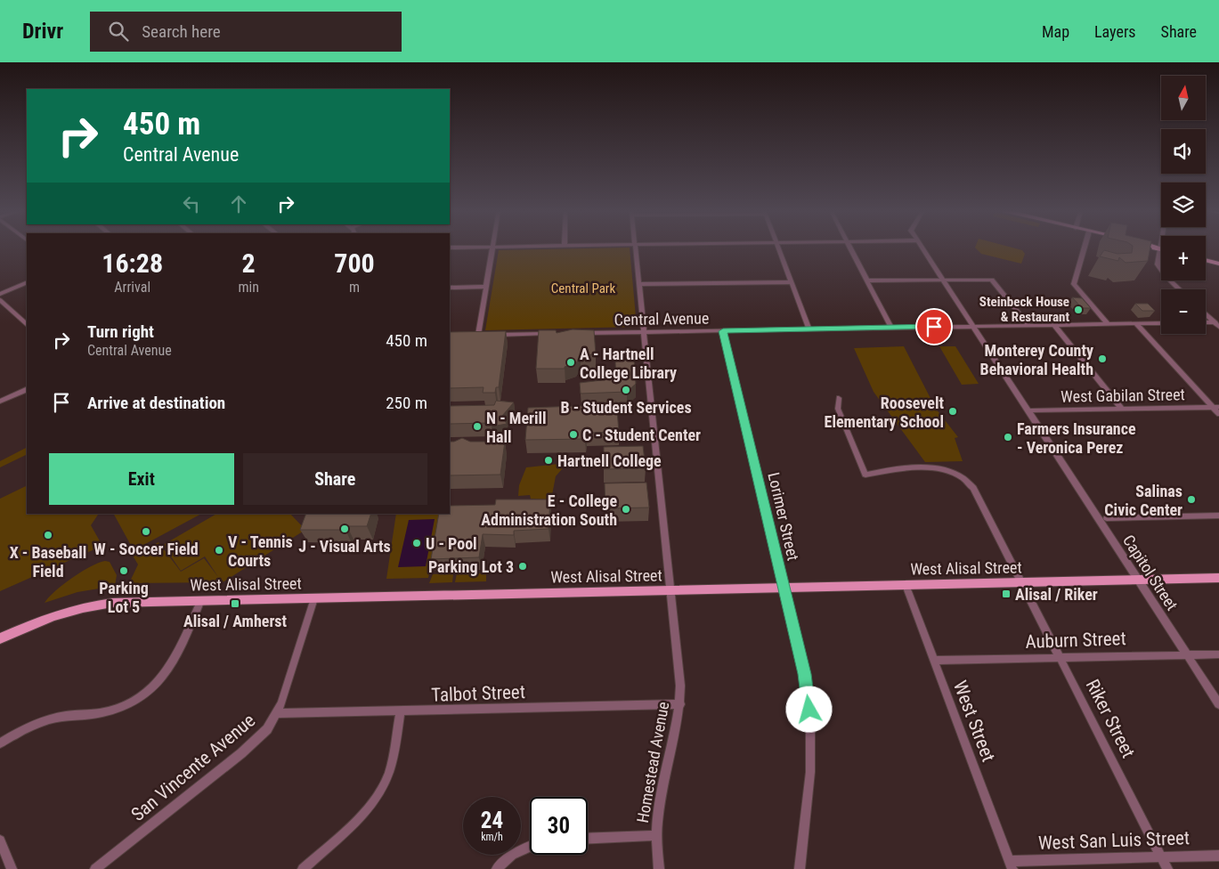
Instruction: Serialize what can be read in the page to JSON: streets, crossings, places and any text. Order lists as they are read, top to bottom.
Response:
{
  "streets": {
    "main road": ["West Alisal Street"],
    "street": [
      "Central Avenue",
      "West Gabilan Street",
      "Lorimer Street",
      "Capitol Street",
      "Auburn Street",
      "Talbot Street",
      "Riker Street",
      "West Street",
      "Homestead Avenue",
      "San Vincente Avenue",
      "West San Luis Street"
    ]
  },
  "crossings": [
    ["Central Avenue", "Lorimer Street"],
    ["Central Avenue", "Capitol Street"],
    ["Central Avenue", "Homestead Avenue"],
    ["West Gabilan Street", "Capitol Street"],
    ["Lorimer Street", "West Alisal Street"],
    ["West Alisal Street", "Capitol Street"],
    ["West Alisal Street", "Riker Street"],
    ["West Alisal Street", "West Street"],
    ["West Alisal Street", "Homestead Avenue"],
    ["West Alisal Street", "San Vincente Avenue"],
    ["Capitol Street", "Auburn Street"],
    ["Auburn Street", "Riker Street"],
    ["Auburn Street", "West Street"],
    ["Talbot Street", "Homestead Avenue"],
    ["Talbot Street", "San Vincente Avenue"],
    ["Riker Street", "West San Luis Street"],
    ["West Street", "West San Luis Street"]
  ],
  "parks": ["Central Park"],
  "places": {
    "other": [
      "Steinbeck House & Restaurant",
      "Monterey County Behavioral Health",
      "A - Hartnell College Library",
      "B - Student Services",
      "Roosevelt Elementary School",
      "N - Merill Hall",
      "C - Student Center",
      "Farmers Insurance - Veronica Perez",
      "Hartnell College",
      "Salinas Civic Center",
      "E - College Administration South",
      "J - Visual Arts",
      "W - Soccer Field",
      "X - Baseball Field",
      "U - Pool",
      "V - Tennis Courts",
      "Parking Lot 3",
      "Parking Lot 5"
    ],
    "transit": ["Alisal / Riker", "Alisal / Amherst"]
  },
  "north": "top",
  "page": {
    "header": "Drivr",
    "search": "Search here",
    "nav": ["Map", "Layers", "Share"],
    "map_buttons": ["+", "−"],
    "turn": ["450 m", "Central Avenue"],
    "eta": [
      "16:28",
      "Arrival",
      "2",
      "min",
      "700",
      "m"
    ],
    "list": [
      {
        "name": "Turn right",
        "note": "Central Avenue",
        "value": "450 m"
      },
      {
        "name": "Arrive at destination",
        "value": "250 m"
      }
    ],
    "buttons": ["Exit", "Share"],
    "speed": "24 km/h",
    "limit": "30"
  }
}
